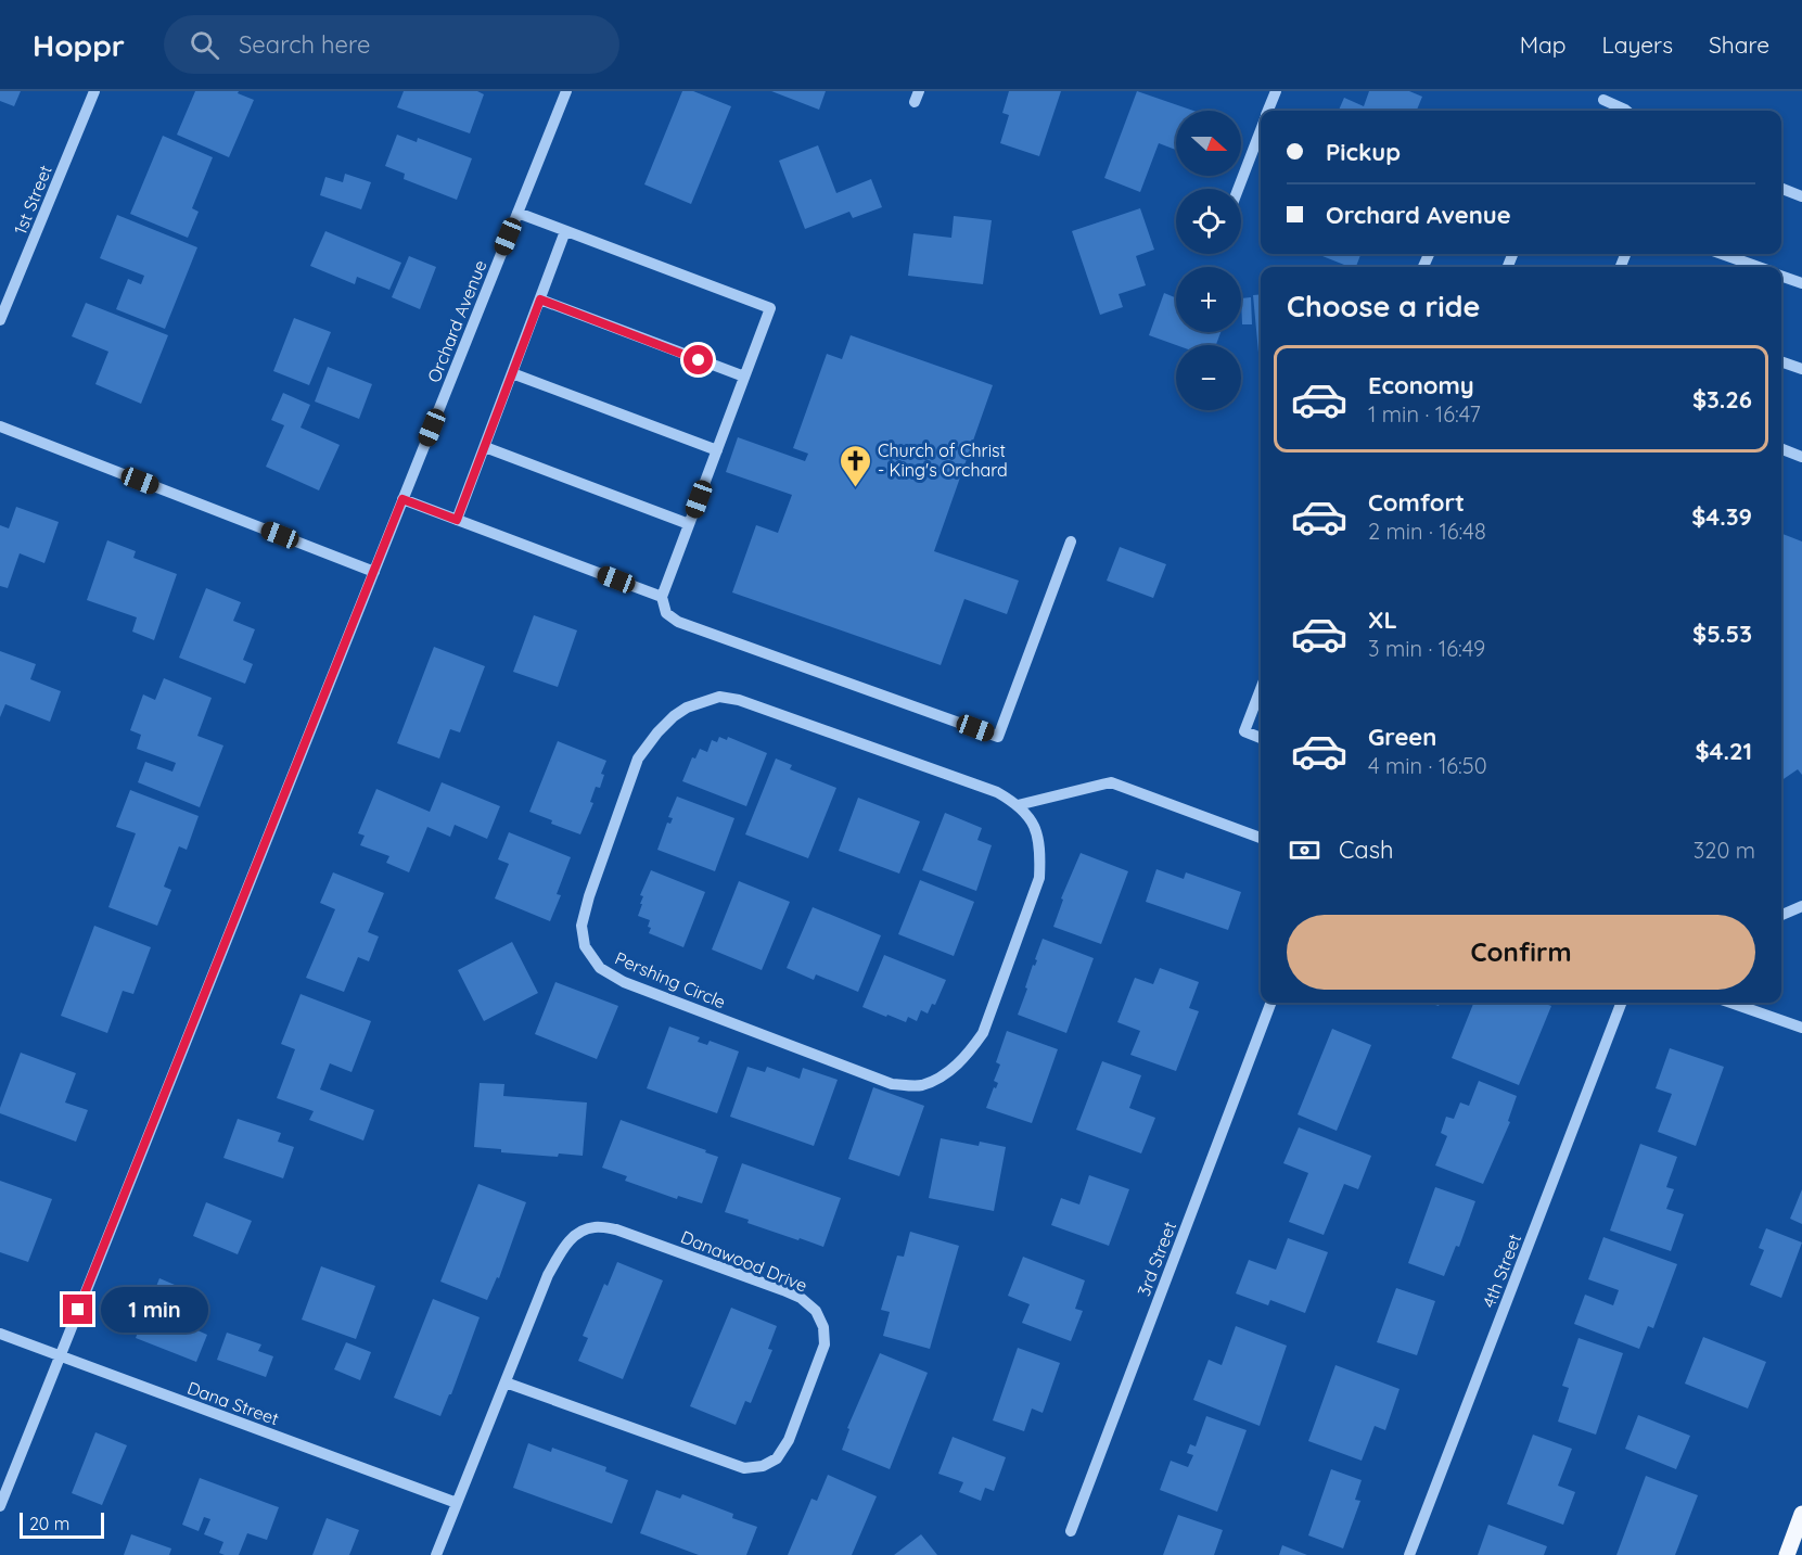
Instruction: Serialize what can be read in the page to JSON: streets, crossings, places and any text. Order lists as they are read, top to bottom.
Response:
{
  "streets": {
    "street": [
      "1st Street",
      "Orchard Avenue",
      "Pershing Circle",
      "3rd Street",
      "Danawood Drive",
      "4th Street",
      "Dana Street"
    ]
  },
  "crossings": [
    ["Orchard Avenue", "Dana Street"],
    ["Danawood Drive", "Dana Street"]
  ],
  "places": {
    "church": ["Church of Christ - King's Orchard"]
  },
  "scale_bar": "20 m",
  "north": "right",
  "page": {
    "header": "Hoppr",
    "search": "Search here",
    "nav": ["Map", "Layers", "Share"],
    "map_buttons": ["+", "−"],
    "banner": ["Pickup", "Orchard Avenue"],
    "heading": "Choose a ride",
    "list": [
      {
        "name": "Economy",
        "note": "1 min · 16:47",
        "value": "$3.26"
      },
      {
        "name": "Comfort",
        "note": "2 min · 16:48",
        "value": "$4.39"
      },
      {
        "name": "XL",
        "note": "3 min · 16:49",
        "value": "$5.53"
      },
      {
        "name": "Green",
        "note": "4 min · 16:50",
        "value": "$4.21"
      }
    ],
    "pay": ["Cash", "320 m"],
    "buttons": "Confirm",
    "bubble": "1 min",
    "scale": "20 m"
  }
}
